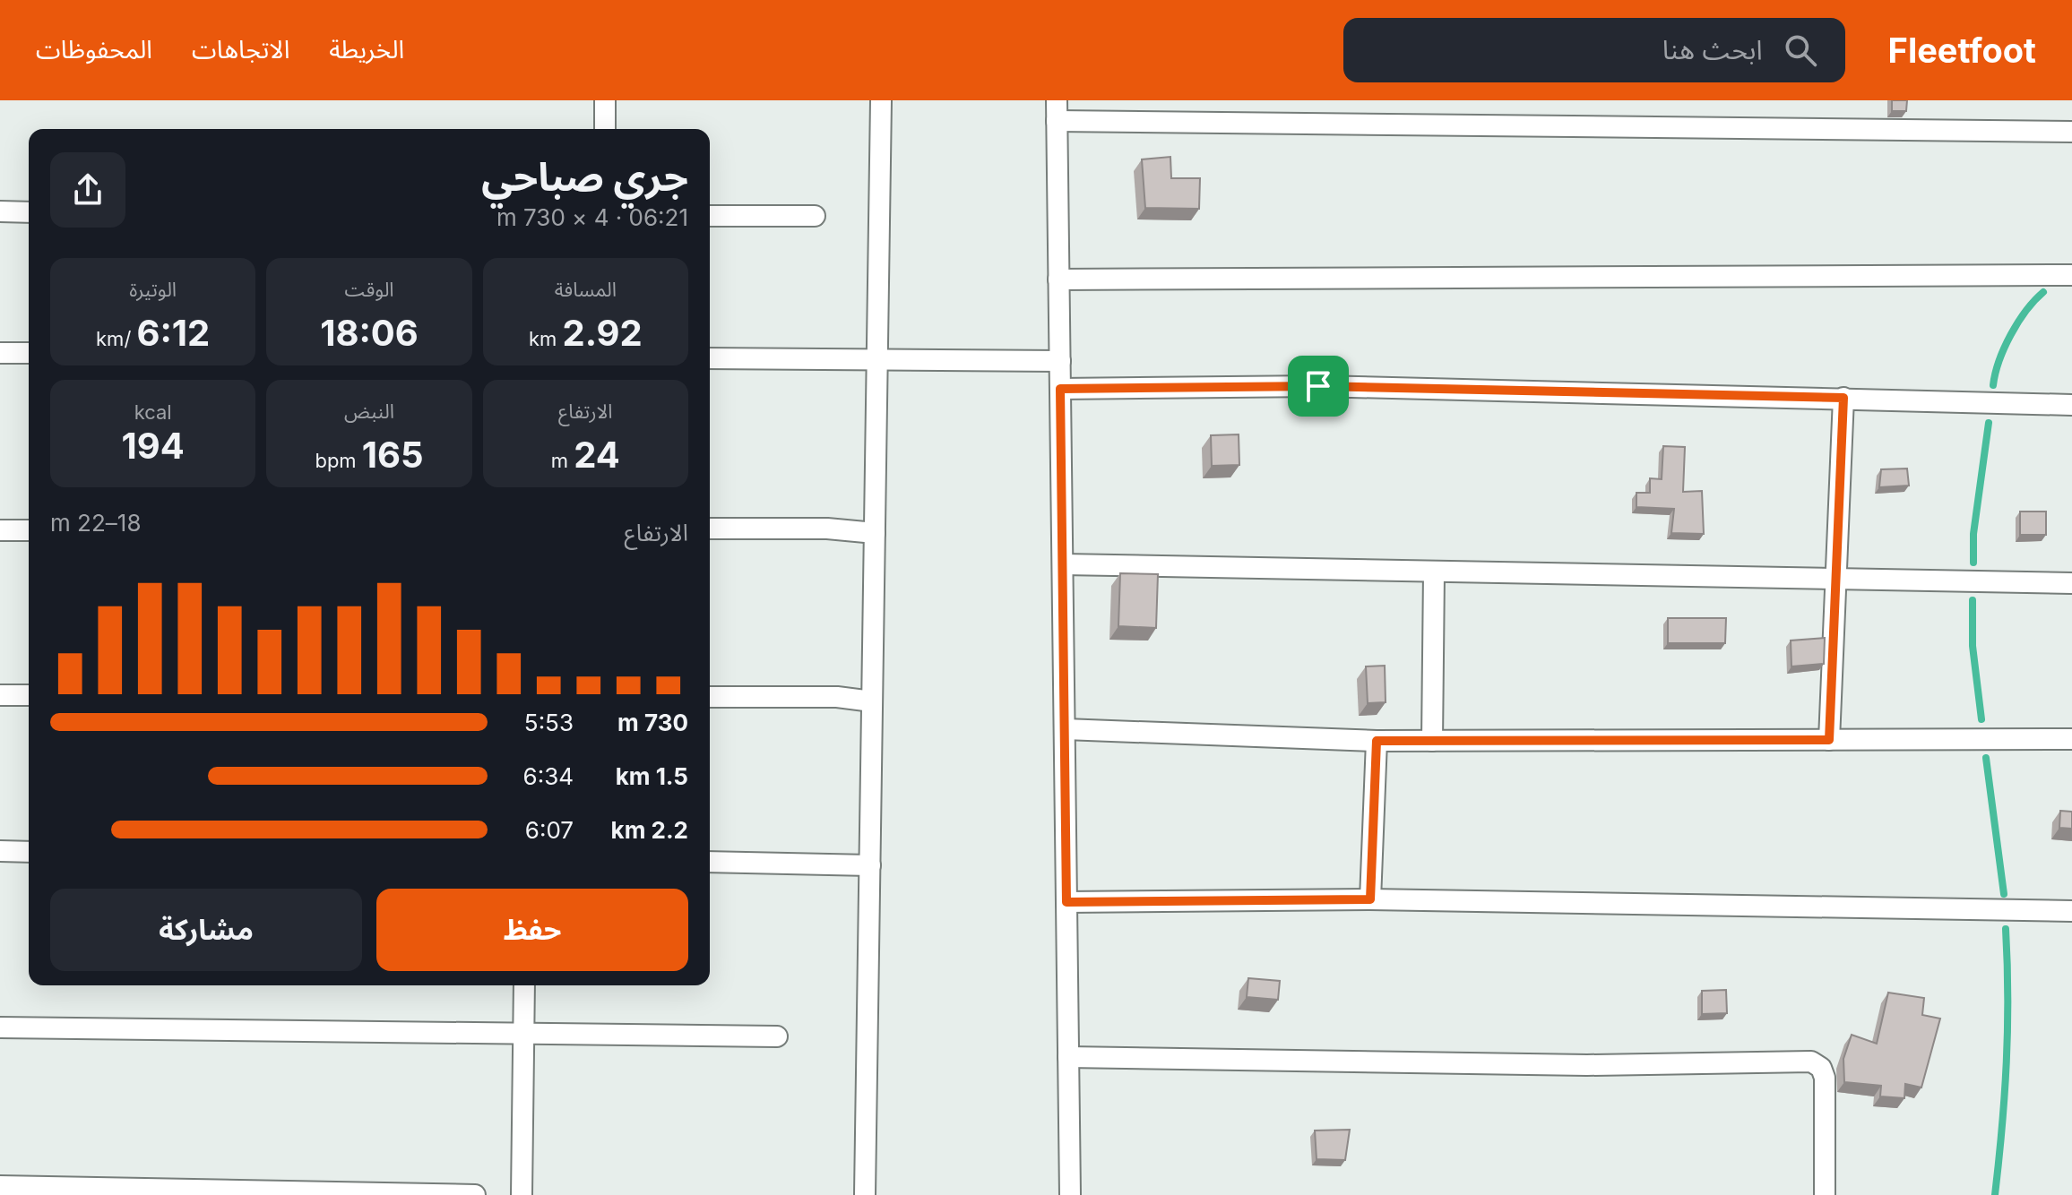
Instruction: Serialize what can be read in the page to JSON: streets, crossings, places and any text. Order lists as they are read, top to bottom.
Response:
{
  "page": {
    "header": "Fleetfoot",
    "search": "ابحث هنا",
    "nav": ["الخريطة", "الاتجاهات", "المحفوظات"],
    "heading": ["جري صباحي", "06:21 · 4 × 730 m"],
    "stats": [
      ["المسافة", "2.92 km"],
      ["الوقت", "18:06"],
      ["الوتيرة", "6:12 /km"],
      ["الارتفاع", "24 m"],
      ["النبض", "165 bpm"],
      ["kcal", "194"]
    ],
    "chart": ["الارتفاع", "18–22 m"],
    "list": [
      {
        "name": "730 m",
        "note": "5:53"
      },
      {
        "name": "1.5 km",
        "note": "6:34"
      },
      {
        "name": "2.2 km",
        "note": "6:07"
      }
    ],
    "buttons": ["حفظ", "مشاركة"]
  }
}
